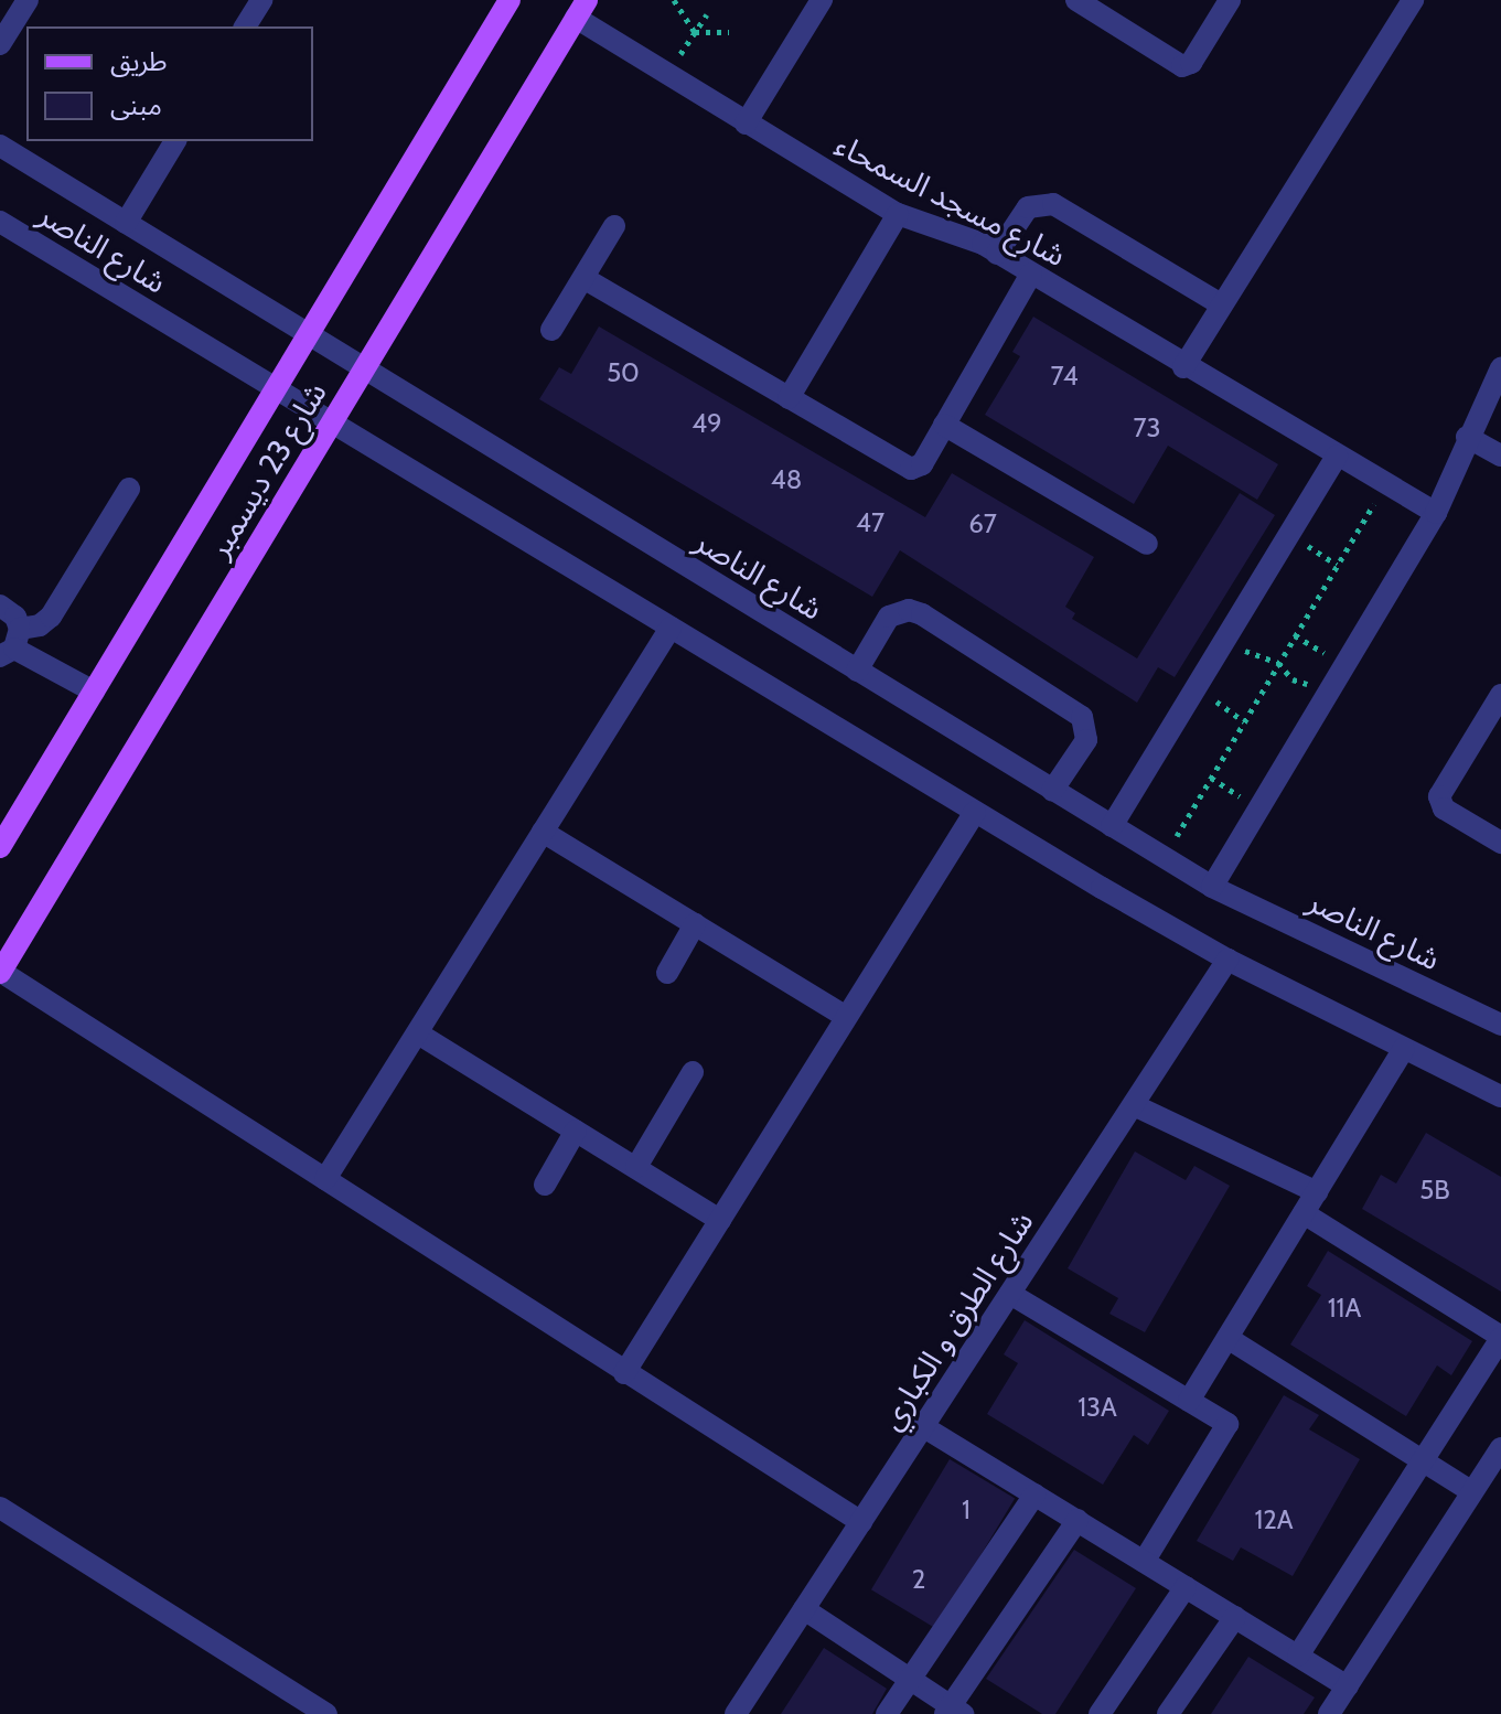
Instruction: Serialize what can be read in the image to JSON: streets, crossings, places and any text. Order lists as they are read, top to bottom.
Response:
{
  "streets": {
    "main road": ["شارع 23 ديسمبر"],
    "street": ["شارع مسجد السمحاء", "شارع الناصر", "شارع الطرق و الكباري"]
  },
  "crossings": [
    ["شارع مسجد السمحاء", "شارع 23 ديسمبر"],
    ["شارع الناصر", "شارع 23 ديسمبر"],
    ["شارع الناصر", "شارع الطرق و الكباري"]
  ],
  "house_numbers": [
    "50",
    "74",
    "49",
    "73",
    "48",
    "47",
    "67",
    "5B",
    "11A",
    "13A",
    "1",
    "12A",
    "2"
  ],
  "legend": ["طريق", "مبنى"]
}
